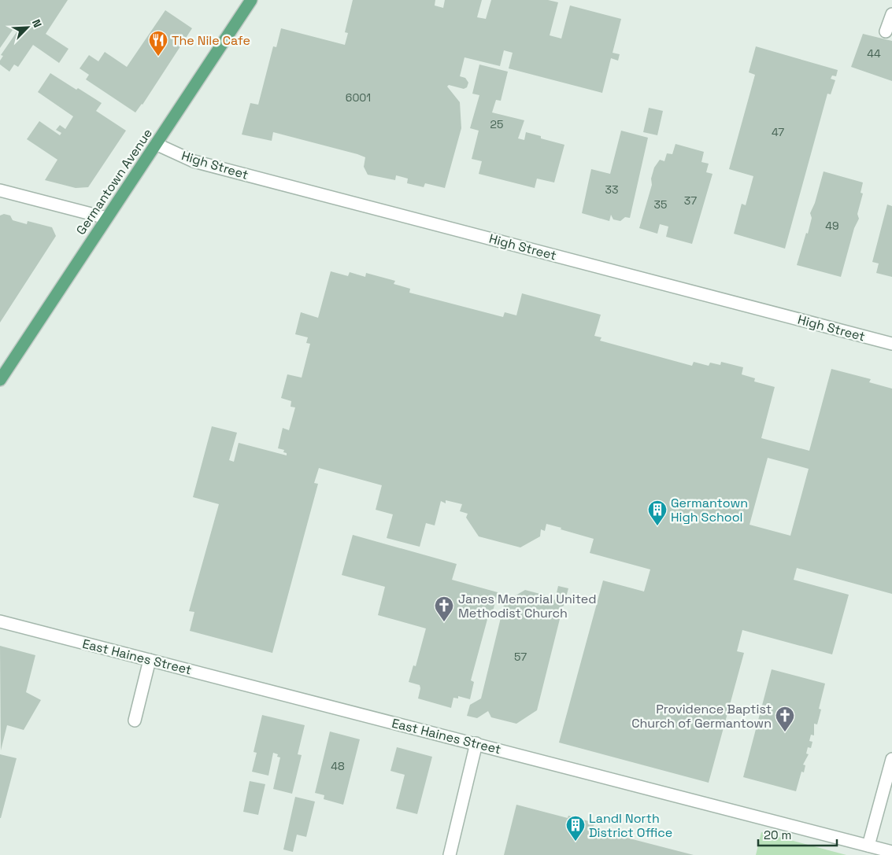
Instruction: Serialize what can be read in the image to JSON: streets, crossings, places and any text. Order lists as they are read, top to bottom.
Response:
{
  "streets": {
    "main road": ["Germantown Avenue"],
    "street": ["High Street", "East Haines Street"]
  },
  "crossings": [
    ["High Street", "Germantown Avenue"]
  ],
  "places": {
    "restaurant": ["The Nile Cafe"],
    "building": ["Germantown High School", "LandI North District Office"],
    "church": ["Janes Memorial United Methodist Church", "Providence Baptist Church of Germantown"]
  },
  "house_numbers": [
    "44",
    "6001",
    "25",
    "47",
    "33",
    "37",
    "35",
    "49",
    "57",
    "48"
  ],
  "scale_bar": "20 m",
  "north": "top right"
}
